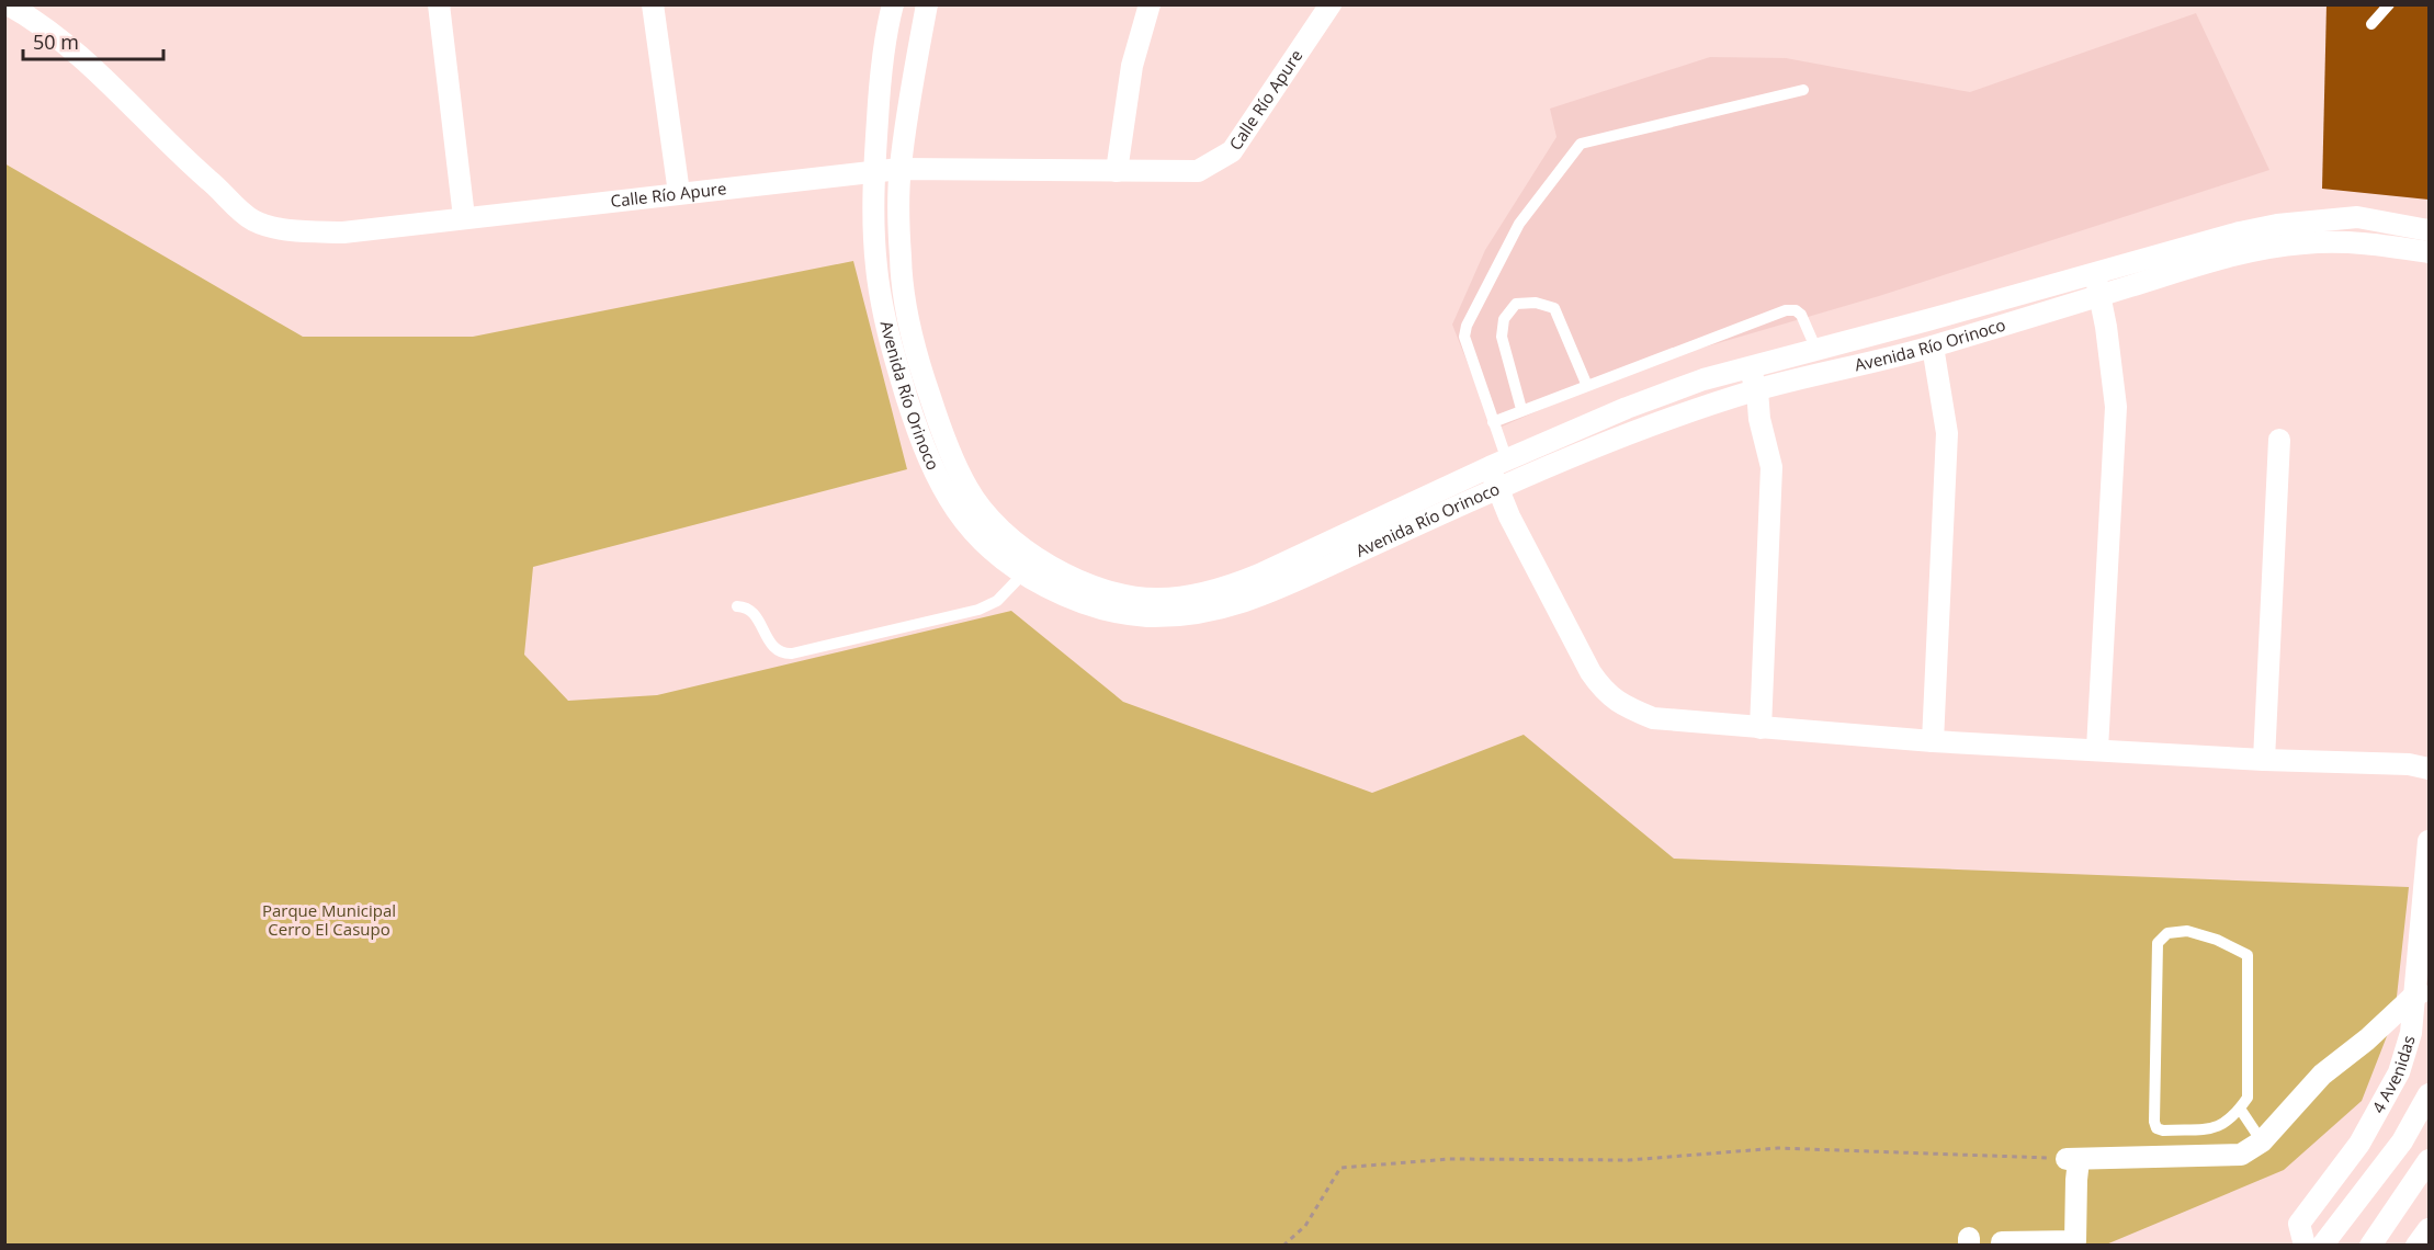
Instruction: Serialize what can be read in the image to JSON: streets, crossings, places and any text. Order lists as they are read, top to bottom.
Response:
{
  "streets": {
    "street": ["Calle Río Apure", "Avenida Río Orinoco", "4 Avenidas"]
  },
  "crossings": [
    ["Calle Río Apure", "Avenida Río Orinoco"]
  ],
  "parks": ["Parque Municipal Cerro El Casupo"],
  "scale_bar": "50 m"
}
